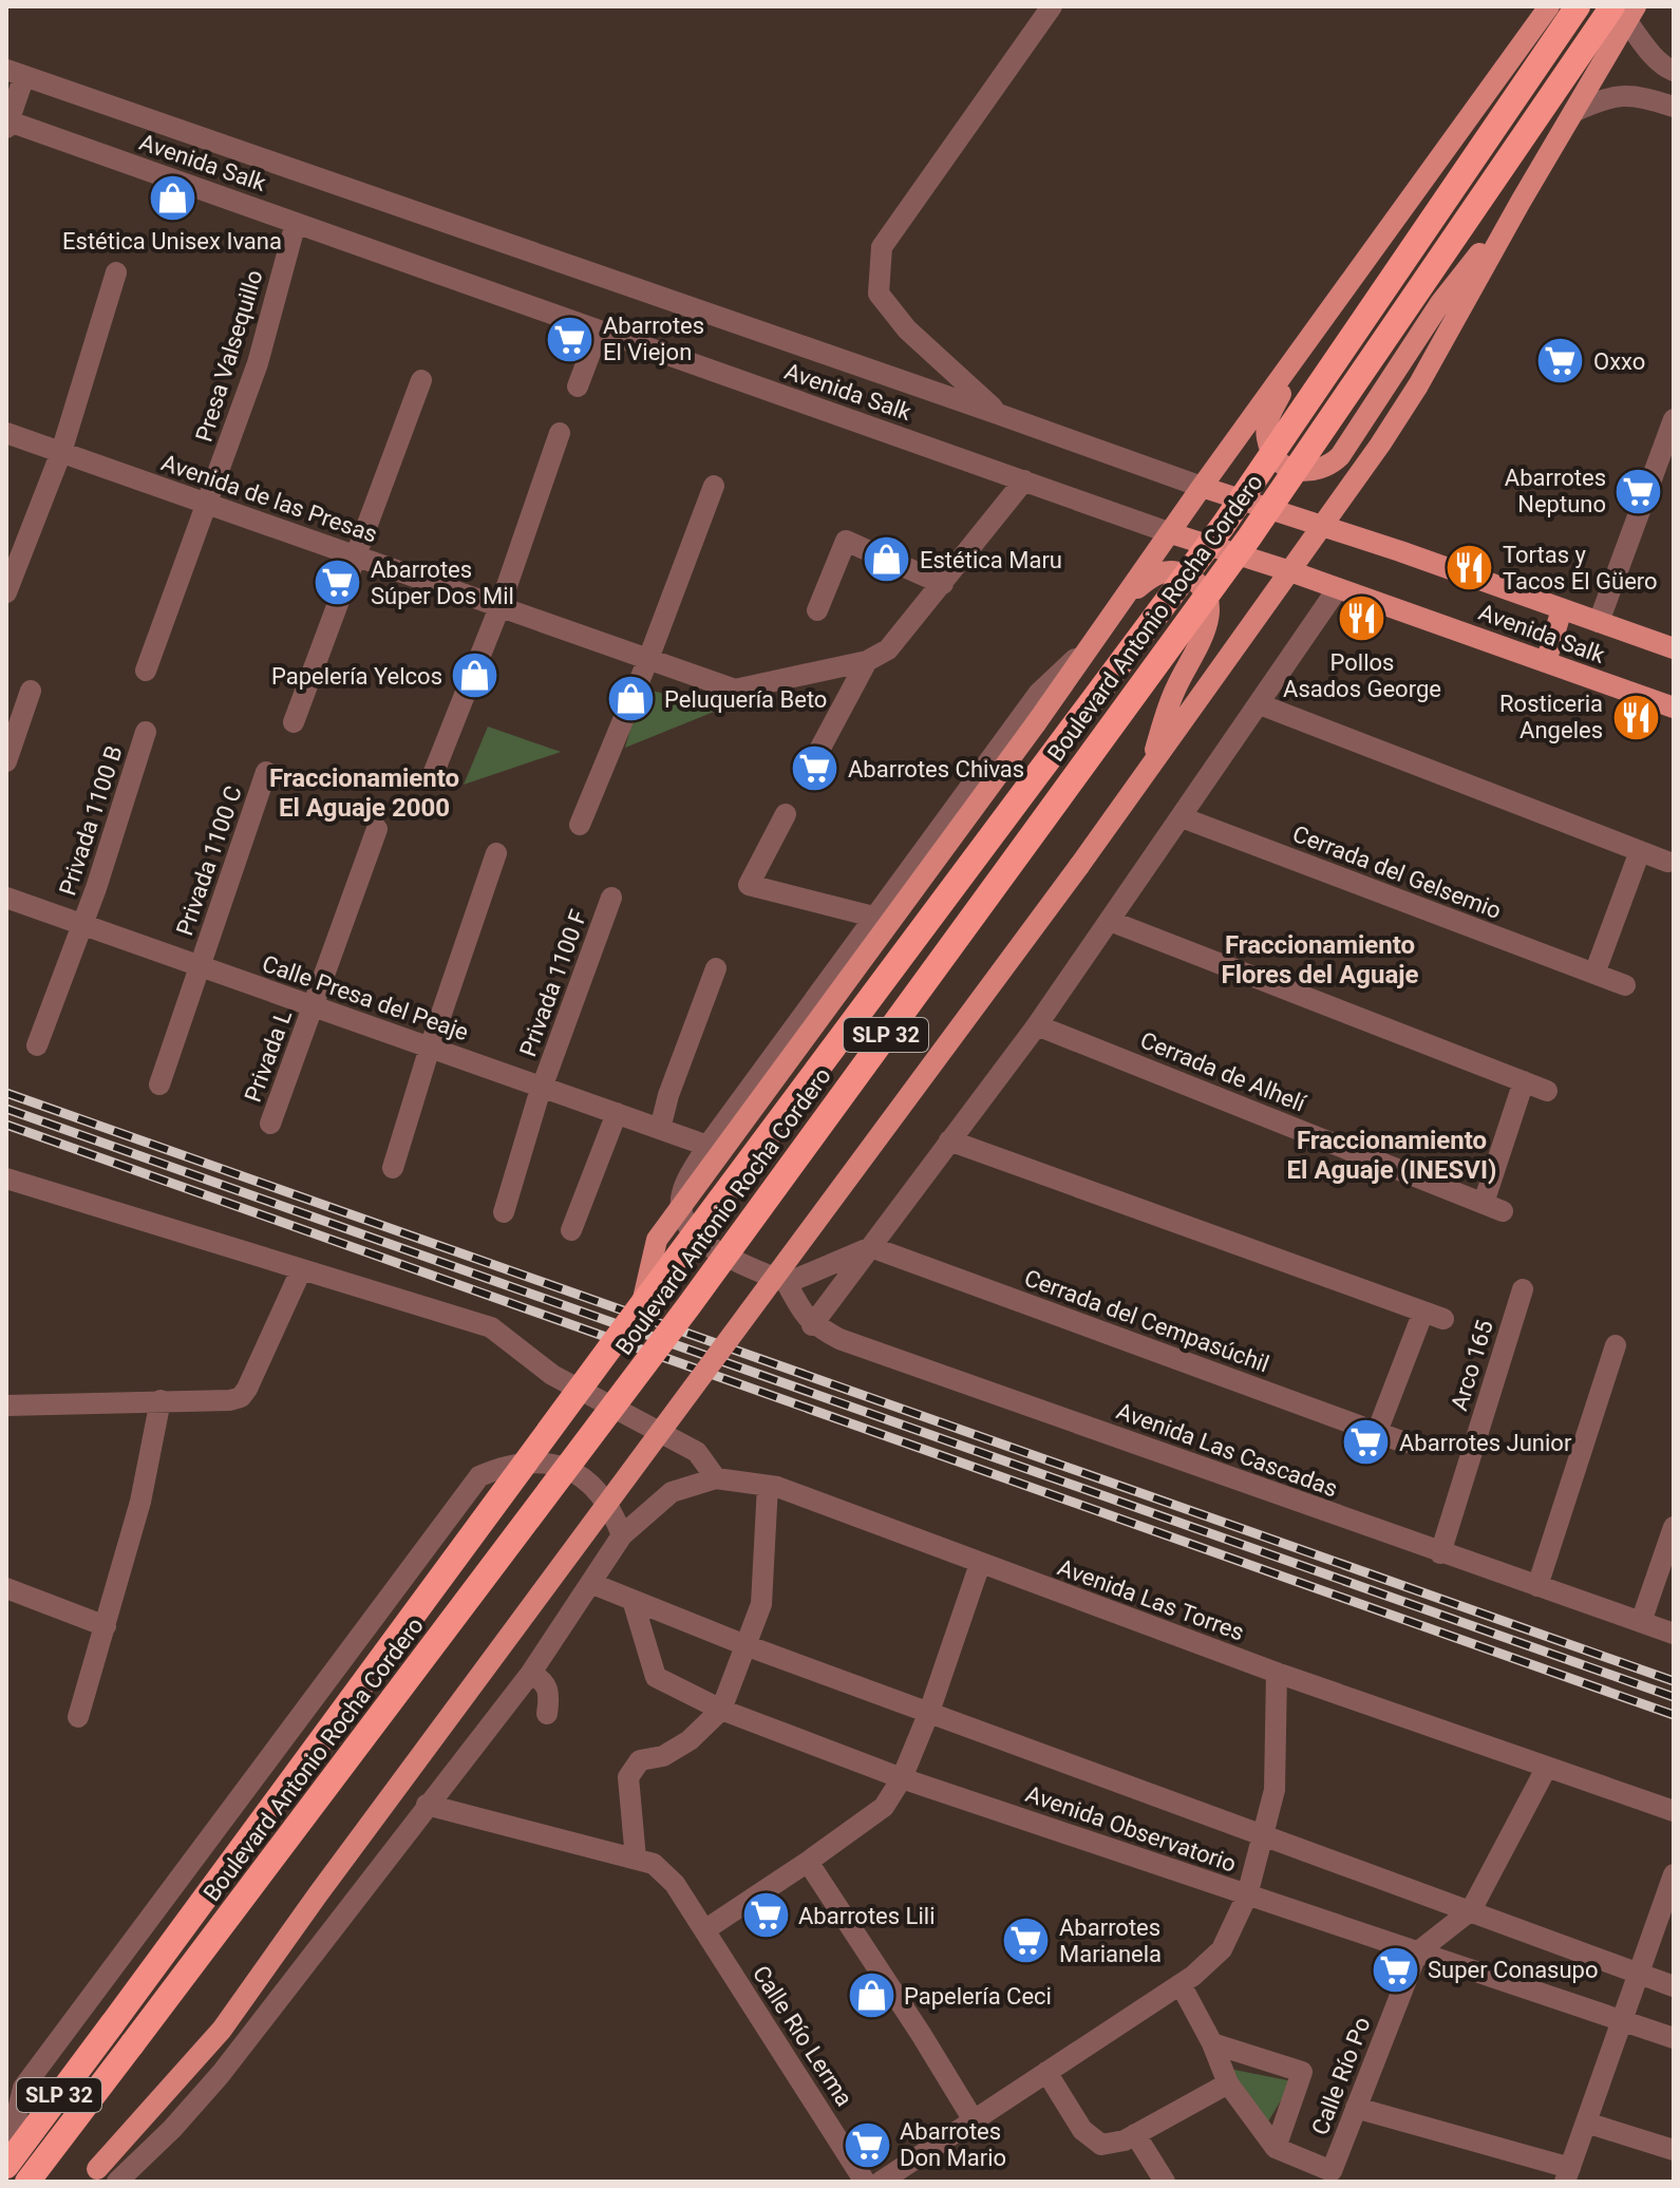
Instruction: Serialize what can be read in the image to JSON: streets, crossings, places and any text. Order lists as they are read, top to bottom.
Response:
{
  "streets": {
    "highway": ["Boulevard Antonio Rocha Cordero", "SLP 32"],
    "main road": ["Avenida Salk"],
    "street": [
      "Presa Valsequillo",
      "Avenida de las Presas",
      "Privada 1100 B",
      "Privada 1100 C",
      "Cerrada del Gelsemio",
      "Privada 1100 F",
      "Calle Presa del Peaje",
      "Privada L",
      "Cerrada de Alhelí",
      "Cerrada del Cempasúchil",
      "Arco 165",
      "Avenida Las Cascadas",
      "Avenida Las Torres",
      "Avenida Observatorio",
      "Calle Río Lerma",
      "Calle Río Po"
    ]
  },
  "crossings": [
    ["Avenida Salk", "Presa Valsequillo"],
    ["Avenida Salk", "Avenida de las Presas"],
    ["Avenida Salk", "Boulevard Antonio Rocha Cordero"],
    ["Presa Valsequillo", "Avenida de las Presas"],
    ["Boulevard Antonio Rocha Cordero", "Calle Presa del Peaje"],
    ["Privada 1100 B", "Calle Presa del Peaje"],
    ["Privada 1100 C", "Calle Presa del Peaje"],
    ["Privada 1100 F", "Calle Presa del Peaje"],
    ["Calle Presa del Peaje", "Privada L"],
    ["Arco 165", "Avenida Las Cascadas"],
    ["Avenida Las Torres", "Avenida Observatorio"],
    ["Avenida Las Torres", "Calle Río Lerma"],
    ["Avenida Observatorio", "Calle Río Po"]
  ],
  "districts": ["Fraccionamiento El Aguaje 2000", "Fraccionamiento Flores del Aguaje", "Fraccionamiento El Aguaje (INESVI)"],
  "places": {
    "shop": [
      "Estética Unisex Ivana",
      "Estética Maru",
      "Papelería Yelcos",
      "Peluquería Beto",
      "Papelería Ceci"
    ],
    "supermarket": [
      "Abarrotes El Viejon",
      "Oxxo",
      "Abarrotes Neptuno",
      "Abarrotes Súper Dos Mil",
      "Abarrotes Chivas",
      "Abarrotes Junior",
      "Abarrotes Lili",
      "Abarrotes Marianela",
      "Super Conasupo",
      "Abarrotes Don Mario"
    ],
    "restaurant": ["Tortas y Tacos El Güero", "Pollos Asados George", "Rosticeria Angeles"]
  }
}
